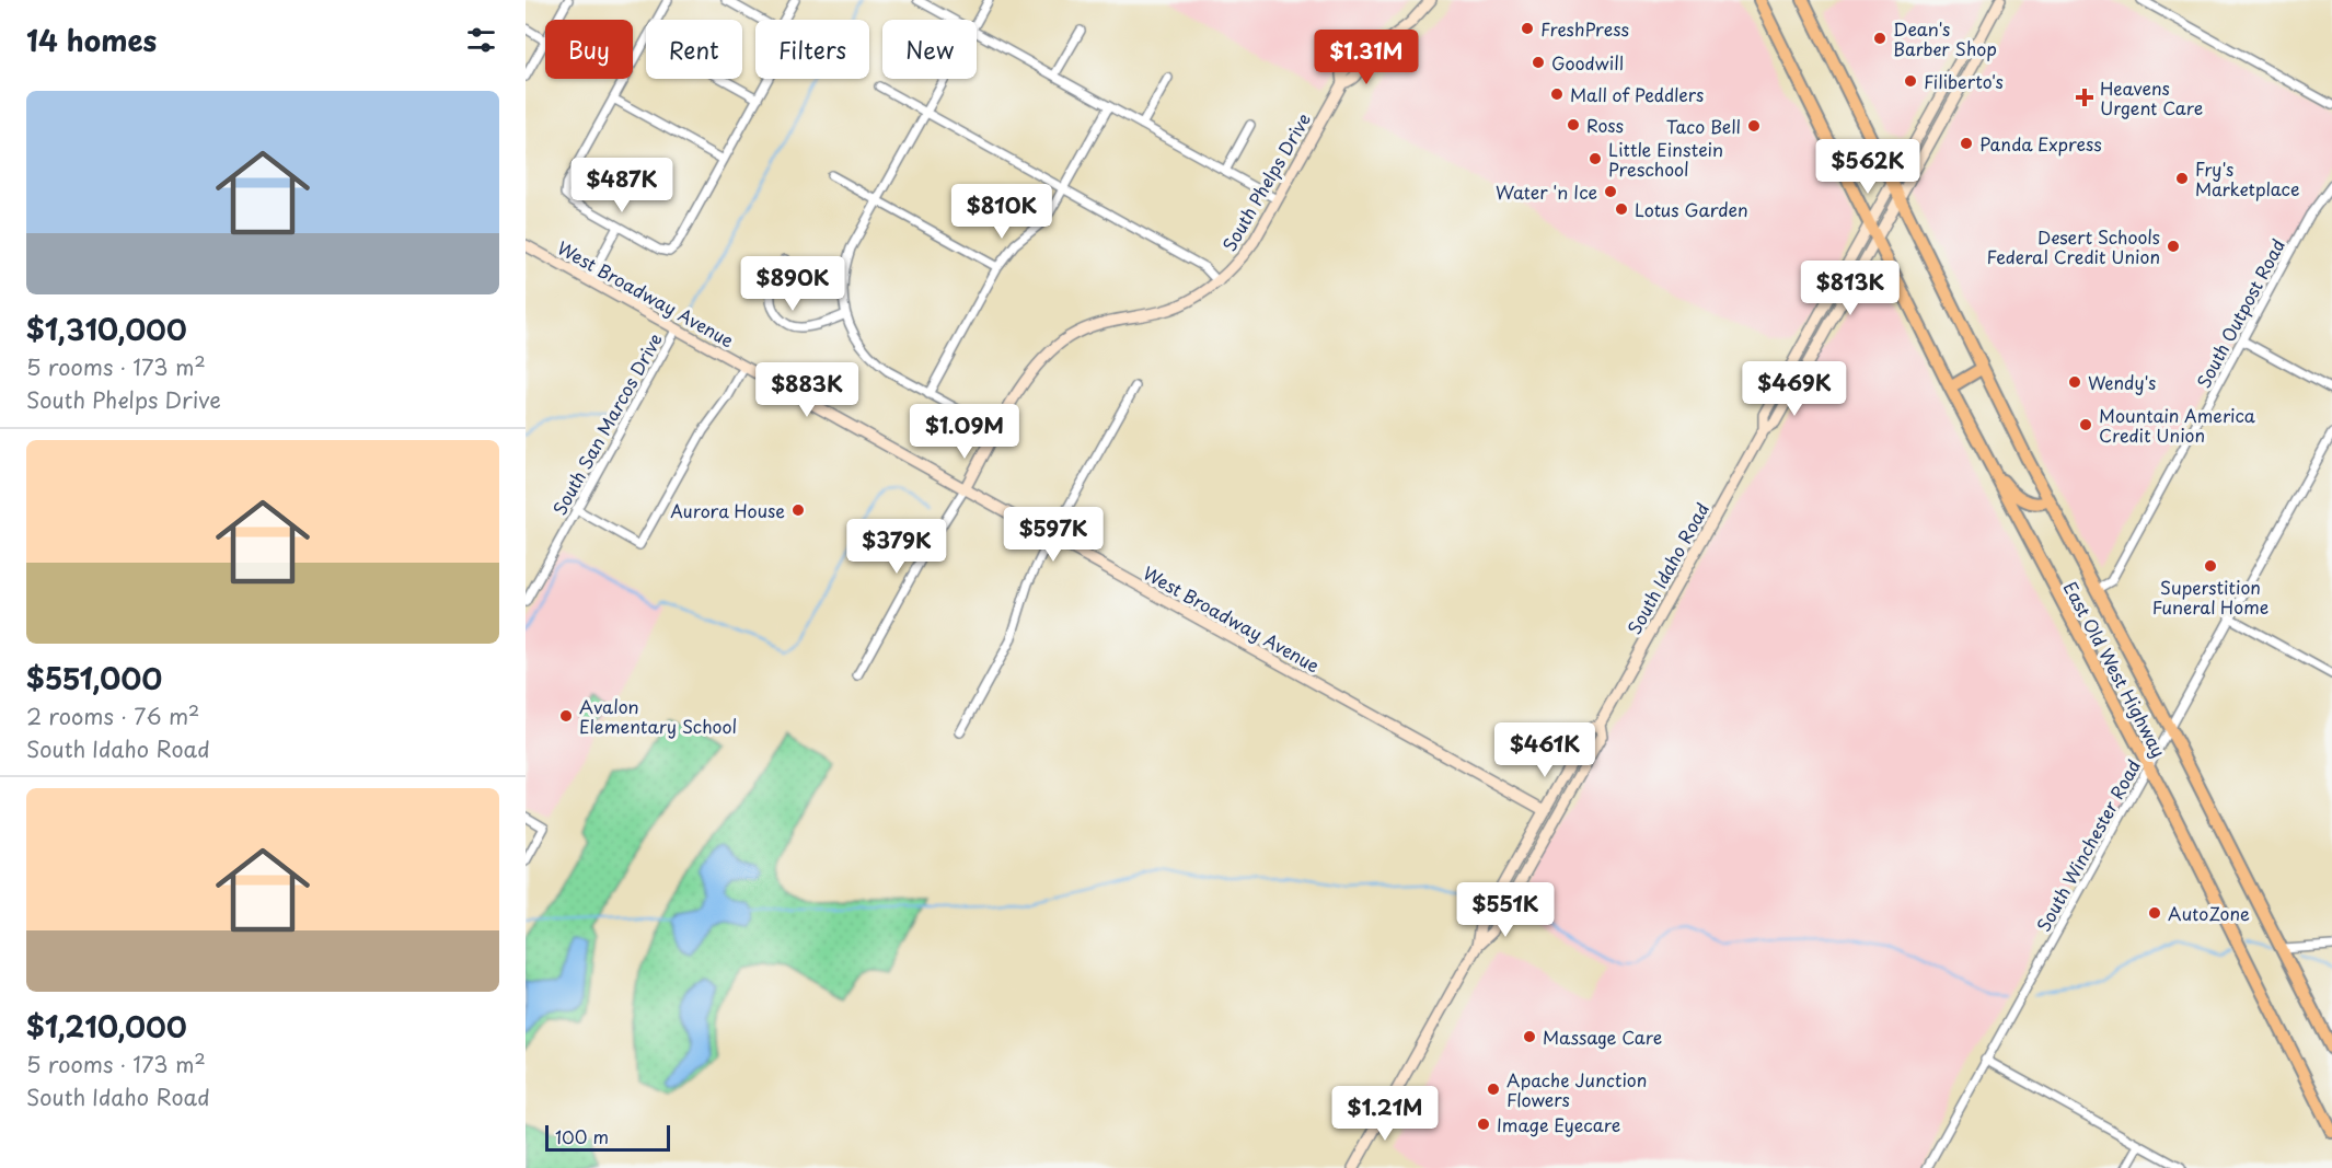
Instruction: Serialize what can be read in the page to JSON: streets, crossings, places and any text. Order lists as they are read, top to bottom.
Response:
{
  "streets": {
    "main road": [
      "South Phelps Drive",
      "West Broadway Avenue",
      "South Idaho Road",
      "East Old West Highway"
    ],
    "street": ["South Outpost Road", "South San Marcos Drive", "South Winchester Road"]
  },
  "crossings": [
    ["South Phelps Drive", "West Broadway Avenue"],
    ["West Broadway Avenue", "South San Marcos Drive"],
    ["West Broadway Avenue", "South Idaho Road"],
    ["South Outpost Road", "East Old West Highway"],
    ["South Idaho Road", "East Old West Highway"],
    ["East Old West Highway", "South Winchester Road"]
  ],
  "places": {
    "other": [
      "FreshPress",
      "Dean's Barber Shop",
      "Goodwill",
      "Filiberto's",
      "Mall of Peddlers",
      "Ross",
      "Taco Bell",
      "Panda Express",
      "Little Einstein Preschool",
      "Fry's Marketplace",
      "Water 'n Ice",
      "Lotus Garden",
      "Desert Schools Federal Credit Union",
      "Wendy's",
      "Mountain America Credit Union",
      "Aurora House",
      "Superstition Funeral Home",
      "Avalon Elementary School",
      "AutoZone",
      "Massage Care",
      "Apache Junction Flowers",
      "Image Eyecare"
    ],
    "health": ["Heavens Urgent Care"]
  },
  "scale_bar": "100 m",
  "page": {
    "heading": "14 homes",
    "chip": [
      "Buy",
      "Rent",
      "Filters",
      "New"
    ],
    "price": [
      "$1.31M",
      "$562K",
      "$487K",
      "$810K",
      "$890K",
      "$813K",
      "$469K",
      "$883K",
      "$1.09M",
      "$597K",
      "$379K",
      "$461K",
      "$551K",
      "$1.21M"
    ],
    "list": [
      {
        "name": "$1,310,000",
        "note": "5 rooms · 173 m² · South Phelps Drive"
      },
      {
        "name": "$551,000",
        "note": "2 rooms · 76 m² · South Idaho Road"
      },
      {
        "name": "$1,210,000",
        "note": "5 rooms · 173 m² · South Idaho Road"
      }
    ],
    "scale": "100 m"
  }
}
